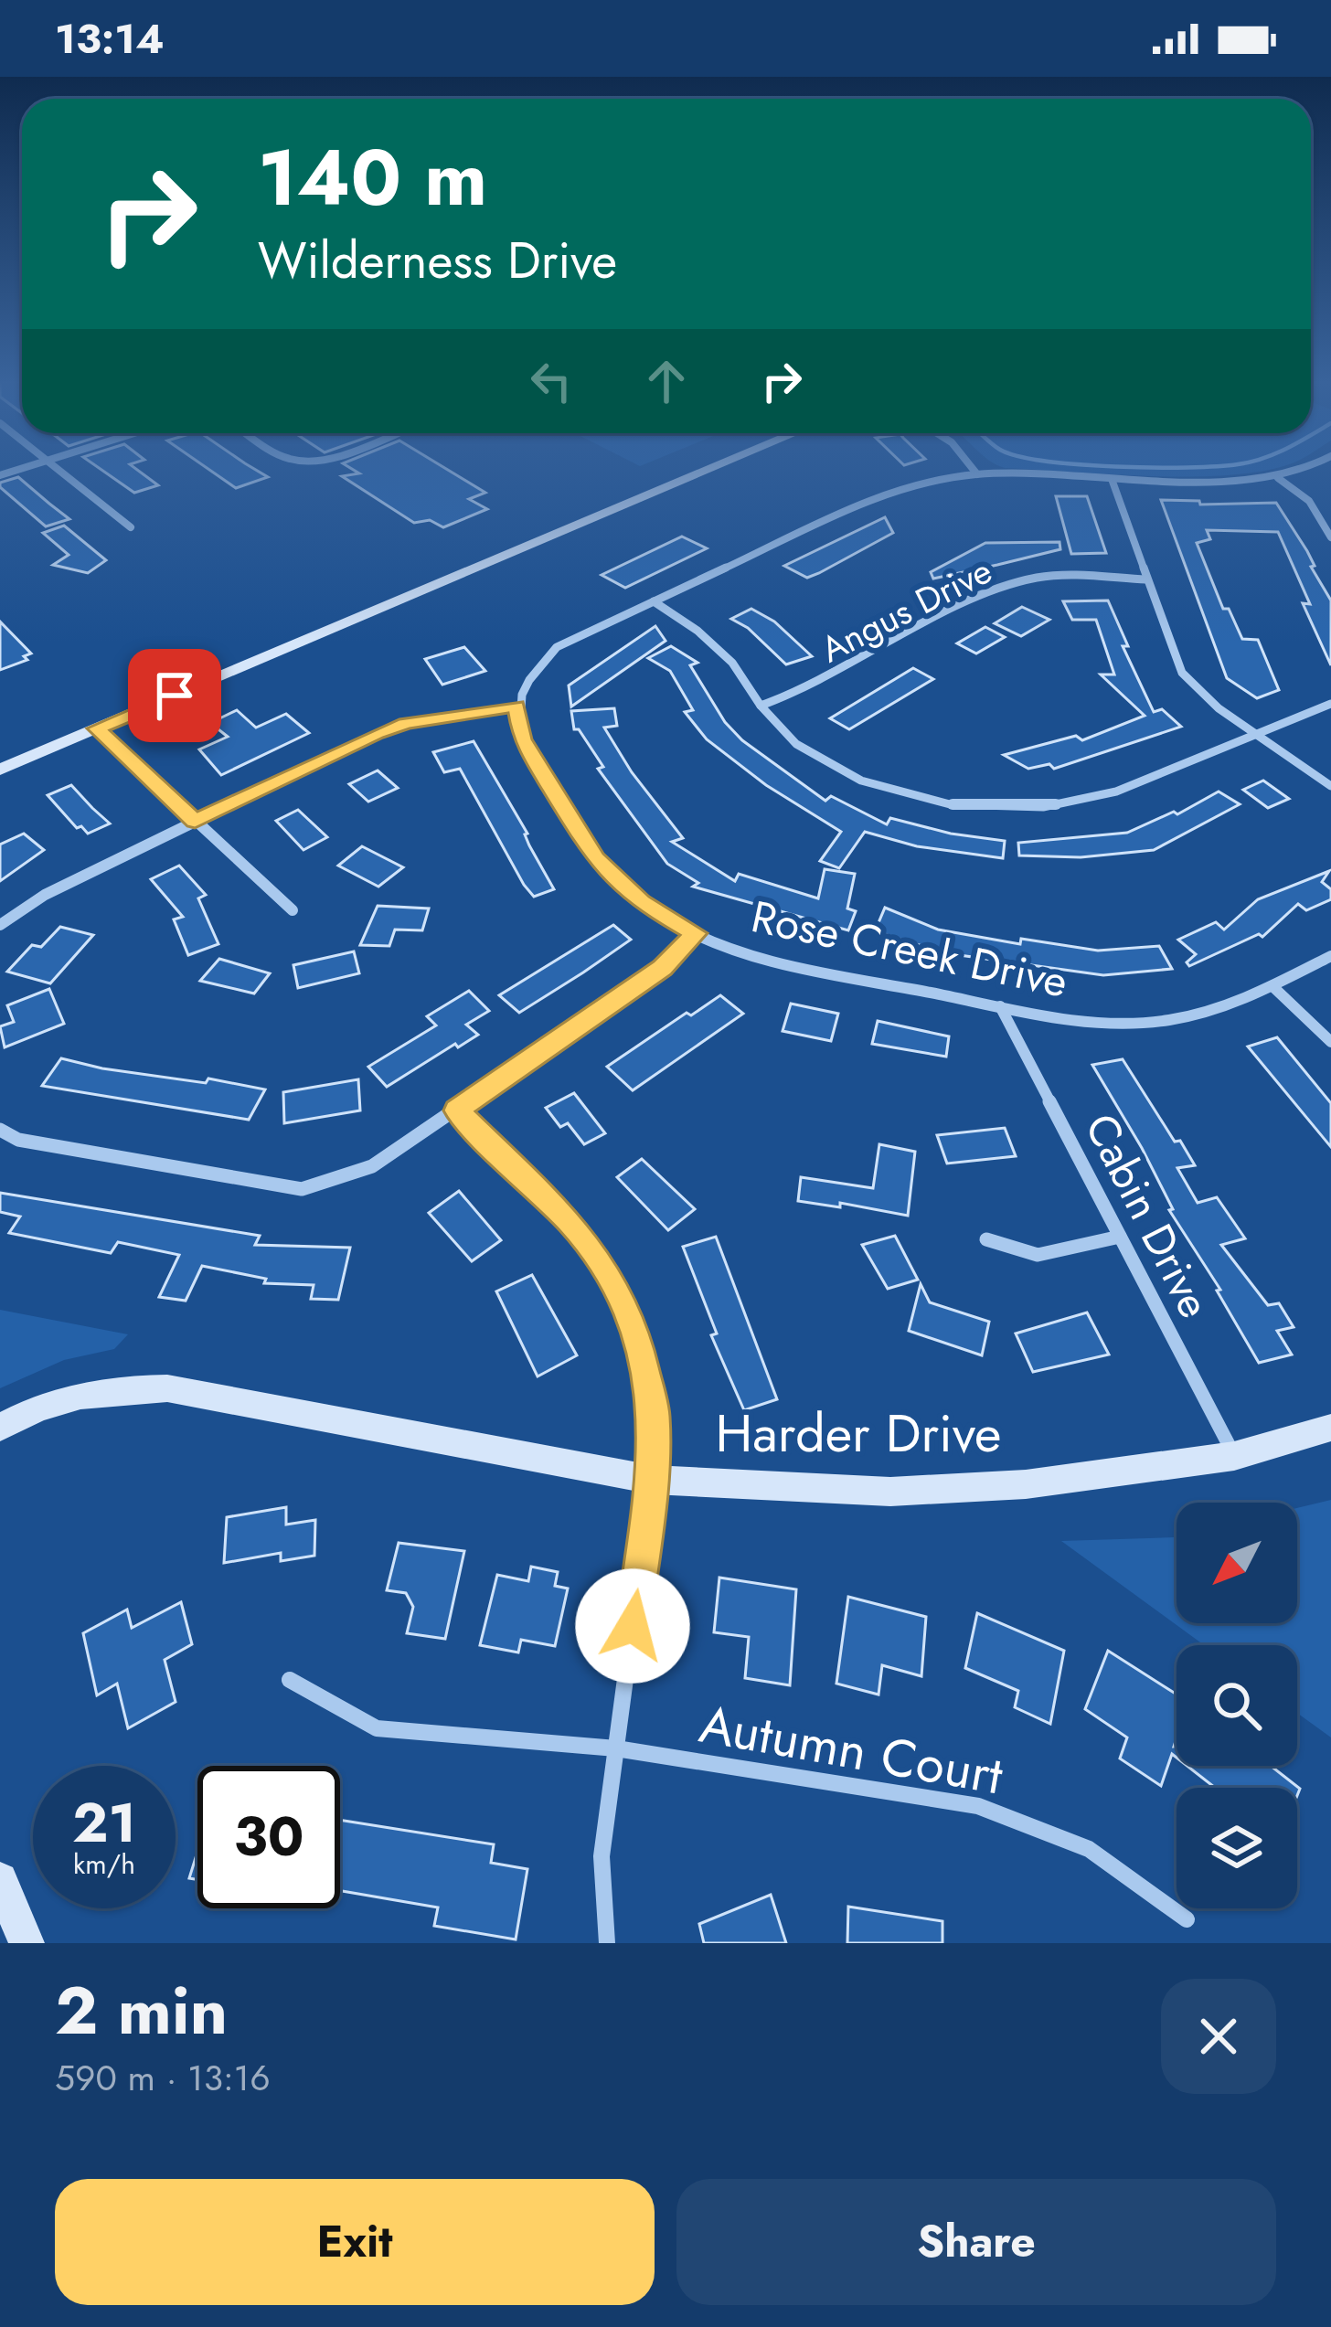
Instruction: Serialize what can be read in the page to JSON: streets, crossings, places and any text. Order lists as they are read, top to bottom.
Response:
{
  "streets": {
    "main road": ["Harder Drive"],
    "street": [
      "Angus Drive",
      "Rose Creek Drive",
      "Cabin Drive",
      "Autumn Court"
    ]
  },
  "crossings": [
    ["Rose Creek Drive", "Cabin Drive"],
    ["Cabin Drive", "Harder Drive"]
  ],
  "north": "bottom left",
  "page": {
    "status": "13:14",
    "turn": ["140 m", "Wilderness Drive"],
    "speed": "21 km/h",
    "limit": "30",
    "heading": ["2 min", "590 m · 13:16"],
    "buttons": ["Exit", "Share"]
  }
}
